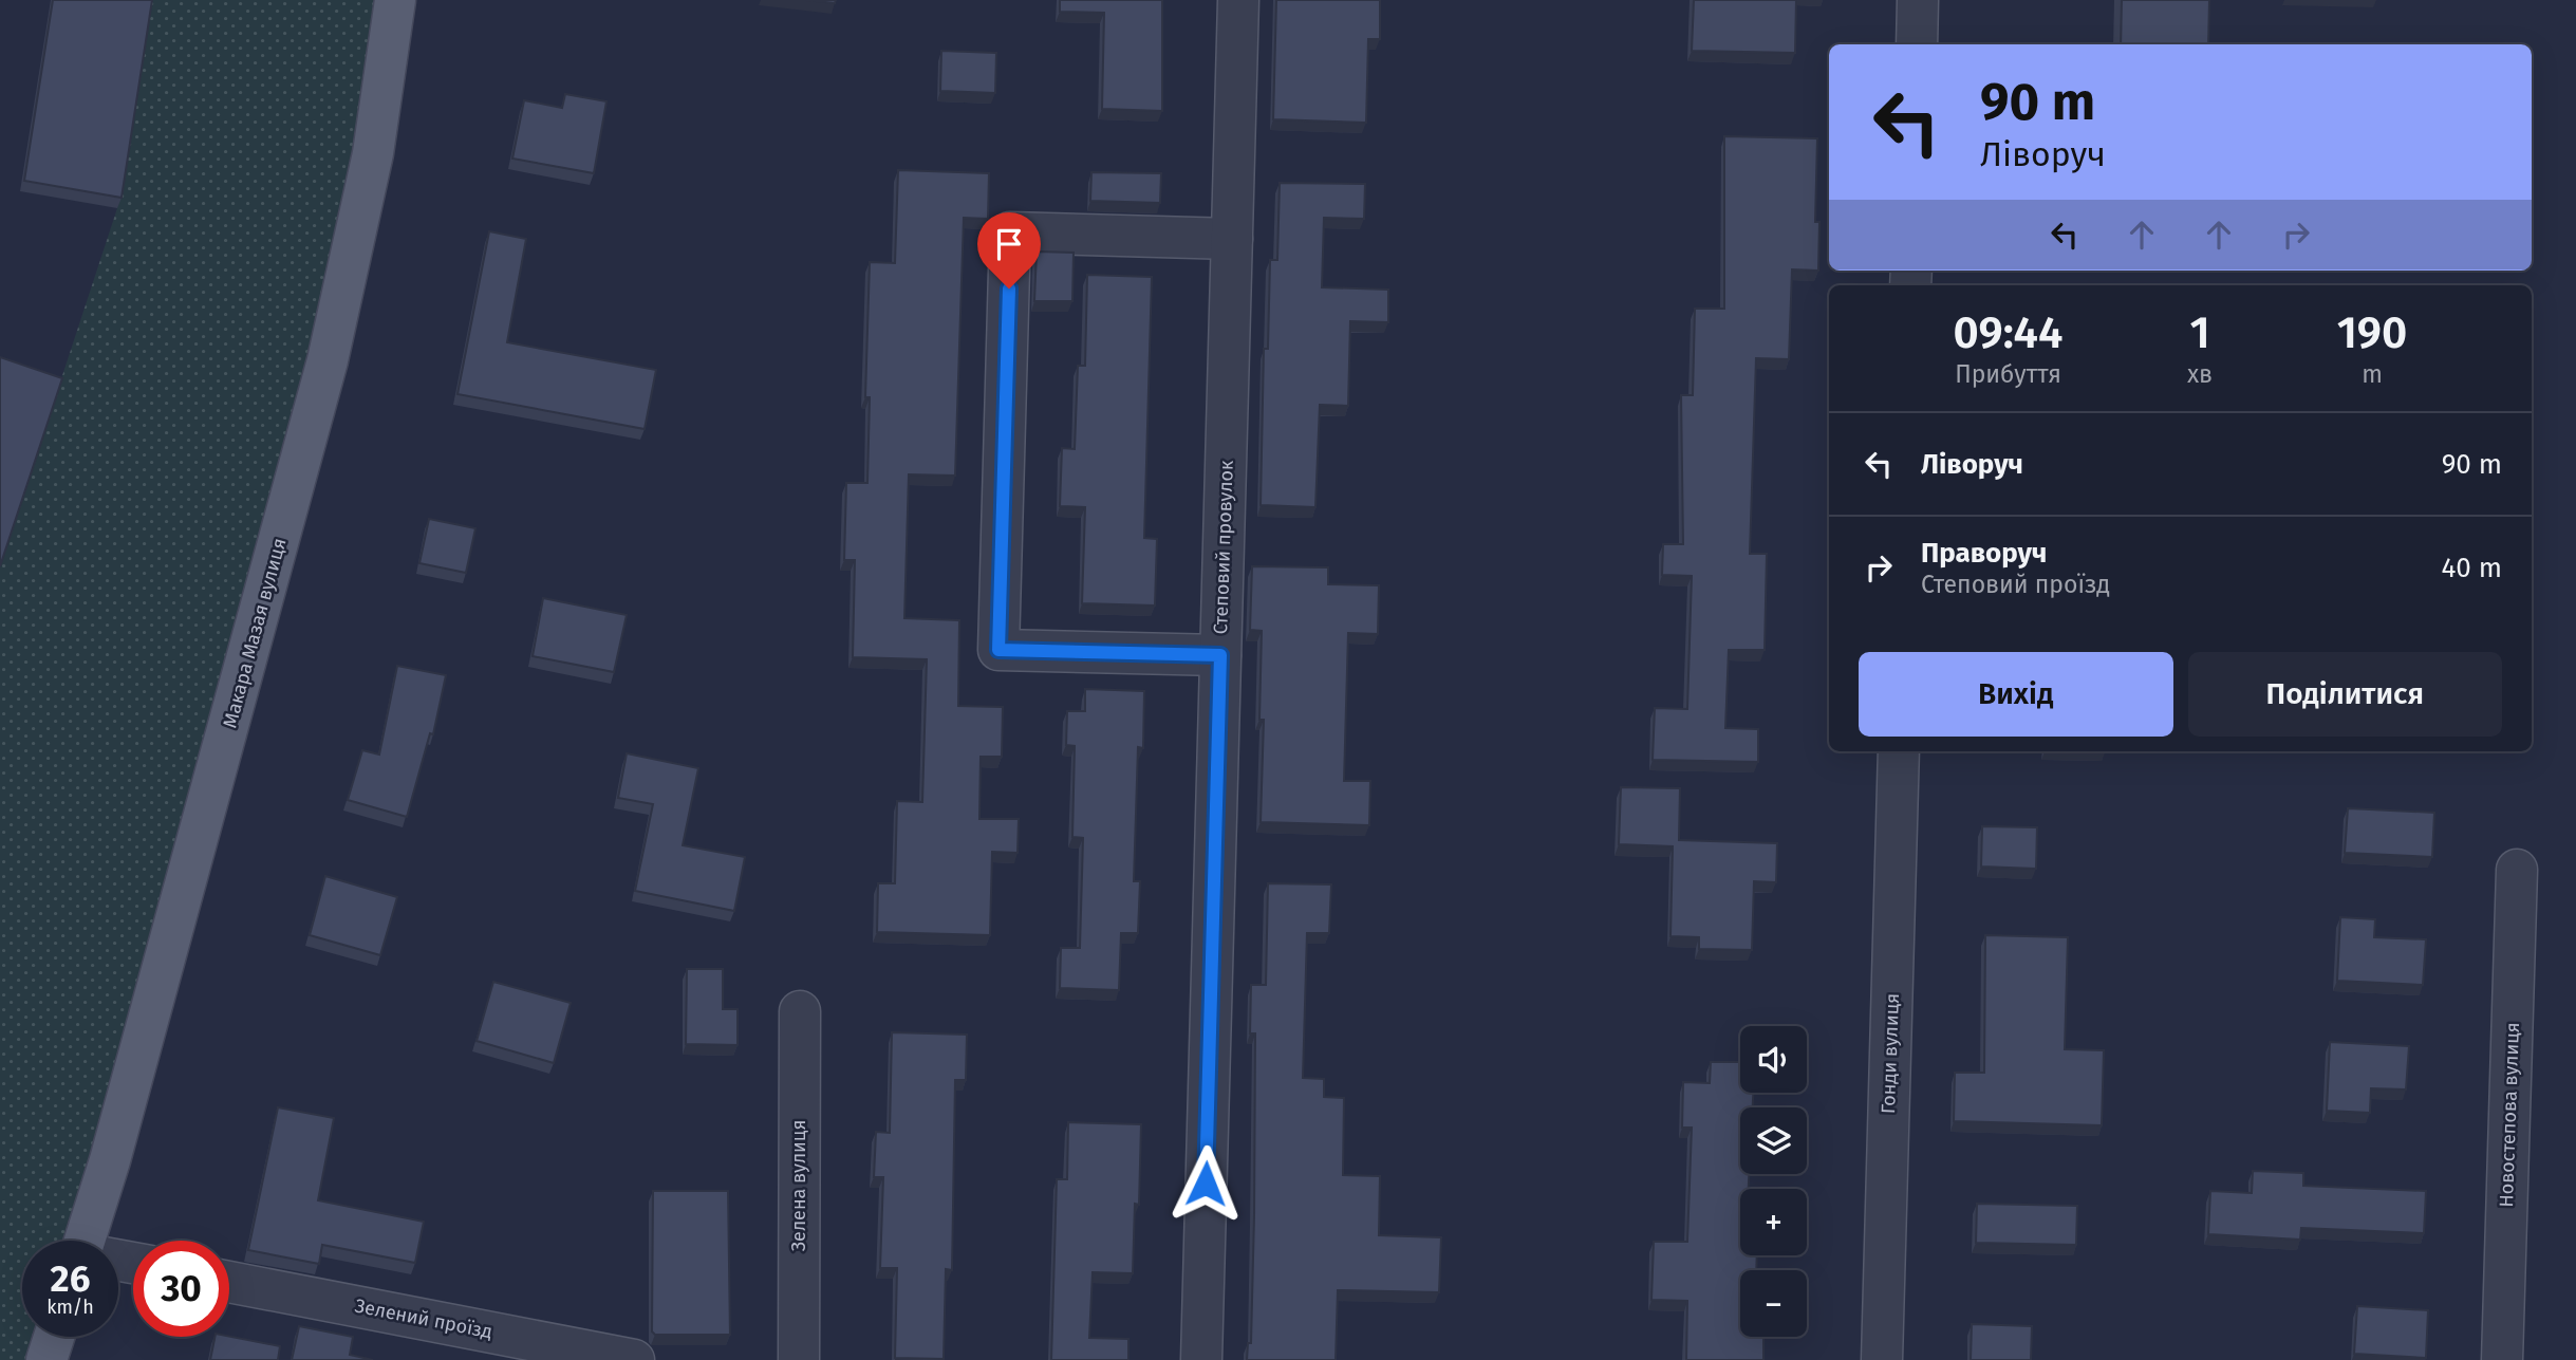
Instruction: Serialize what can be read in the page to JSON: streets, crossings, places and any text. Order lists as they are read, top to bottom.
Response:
{
  "streets": {
    "main road": ["Макара Мазая вулиця"],
    "street": [
      "Степовий провулок",
      "Гонди вулиця",
      "Новостепова вулиця",
      "Зелена вулиця",
      "Зелений проїзд"
    ]
  },
  "page": {
    "turn": ["90 m", "Ліворуч"],
    "eta": [
      "09:44",
      "Прибуття",
      "1",
      "хв",
      "190",
      "m"
    ],
    "list": [
      {
        "name": "Ліворуч",
        "value": "90 m"
      },
      {
        "name": "Праворуч",
        "note": "Степовий проїзд",
        "value": "40 m"
      }
    ],
    "buttons": ["Вихід", "Поділитися"],
    "map_buttons": ["+", "−"],
    "speed": "26 km/h",
    "limit": "30"
  }
}
